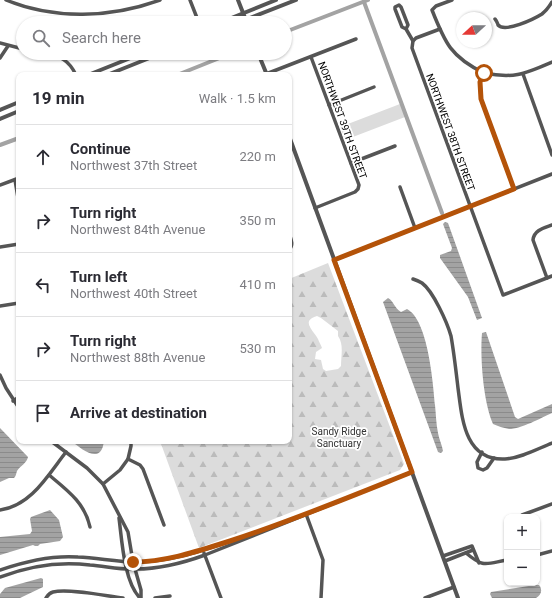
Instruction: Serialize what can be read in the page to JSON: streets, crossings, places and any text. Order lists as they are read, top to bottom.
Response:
{
  "streets": {
    "street": ["NORTHWEST 39TH STREET", "NORTHWEST 38TH STREET"]
  },
  "parks": ["Sandy Ridge Sanctuary"],
  "north": "left",
  "page": {
    "search": "Search here",
    "heading": ["19 min", "Walk · 1.5 km"],
    "list": [
      ["Continue", "Northwest 37th Street", "220 m"],
      ["Turn right", "Northwest 84th Avenue", "350 m"],
      ["Turn left", "Northwest 40th Street", "410 m"],
      ["Turn right", "Northwest 88th Avenue", "530 m"],
      "Arrive at destination"
    ],
    "map_buttons": ["+", "−"]
  }
}
